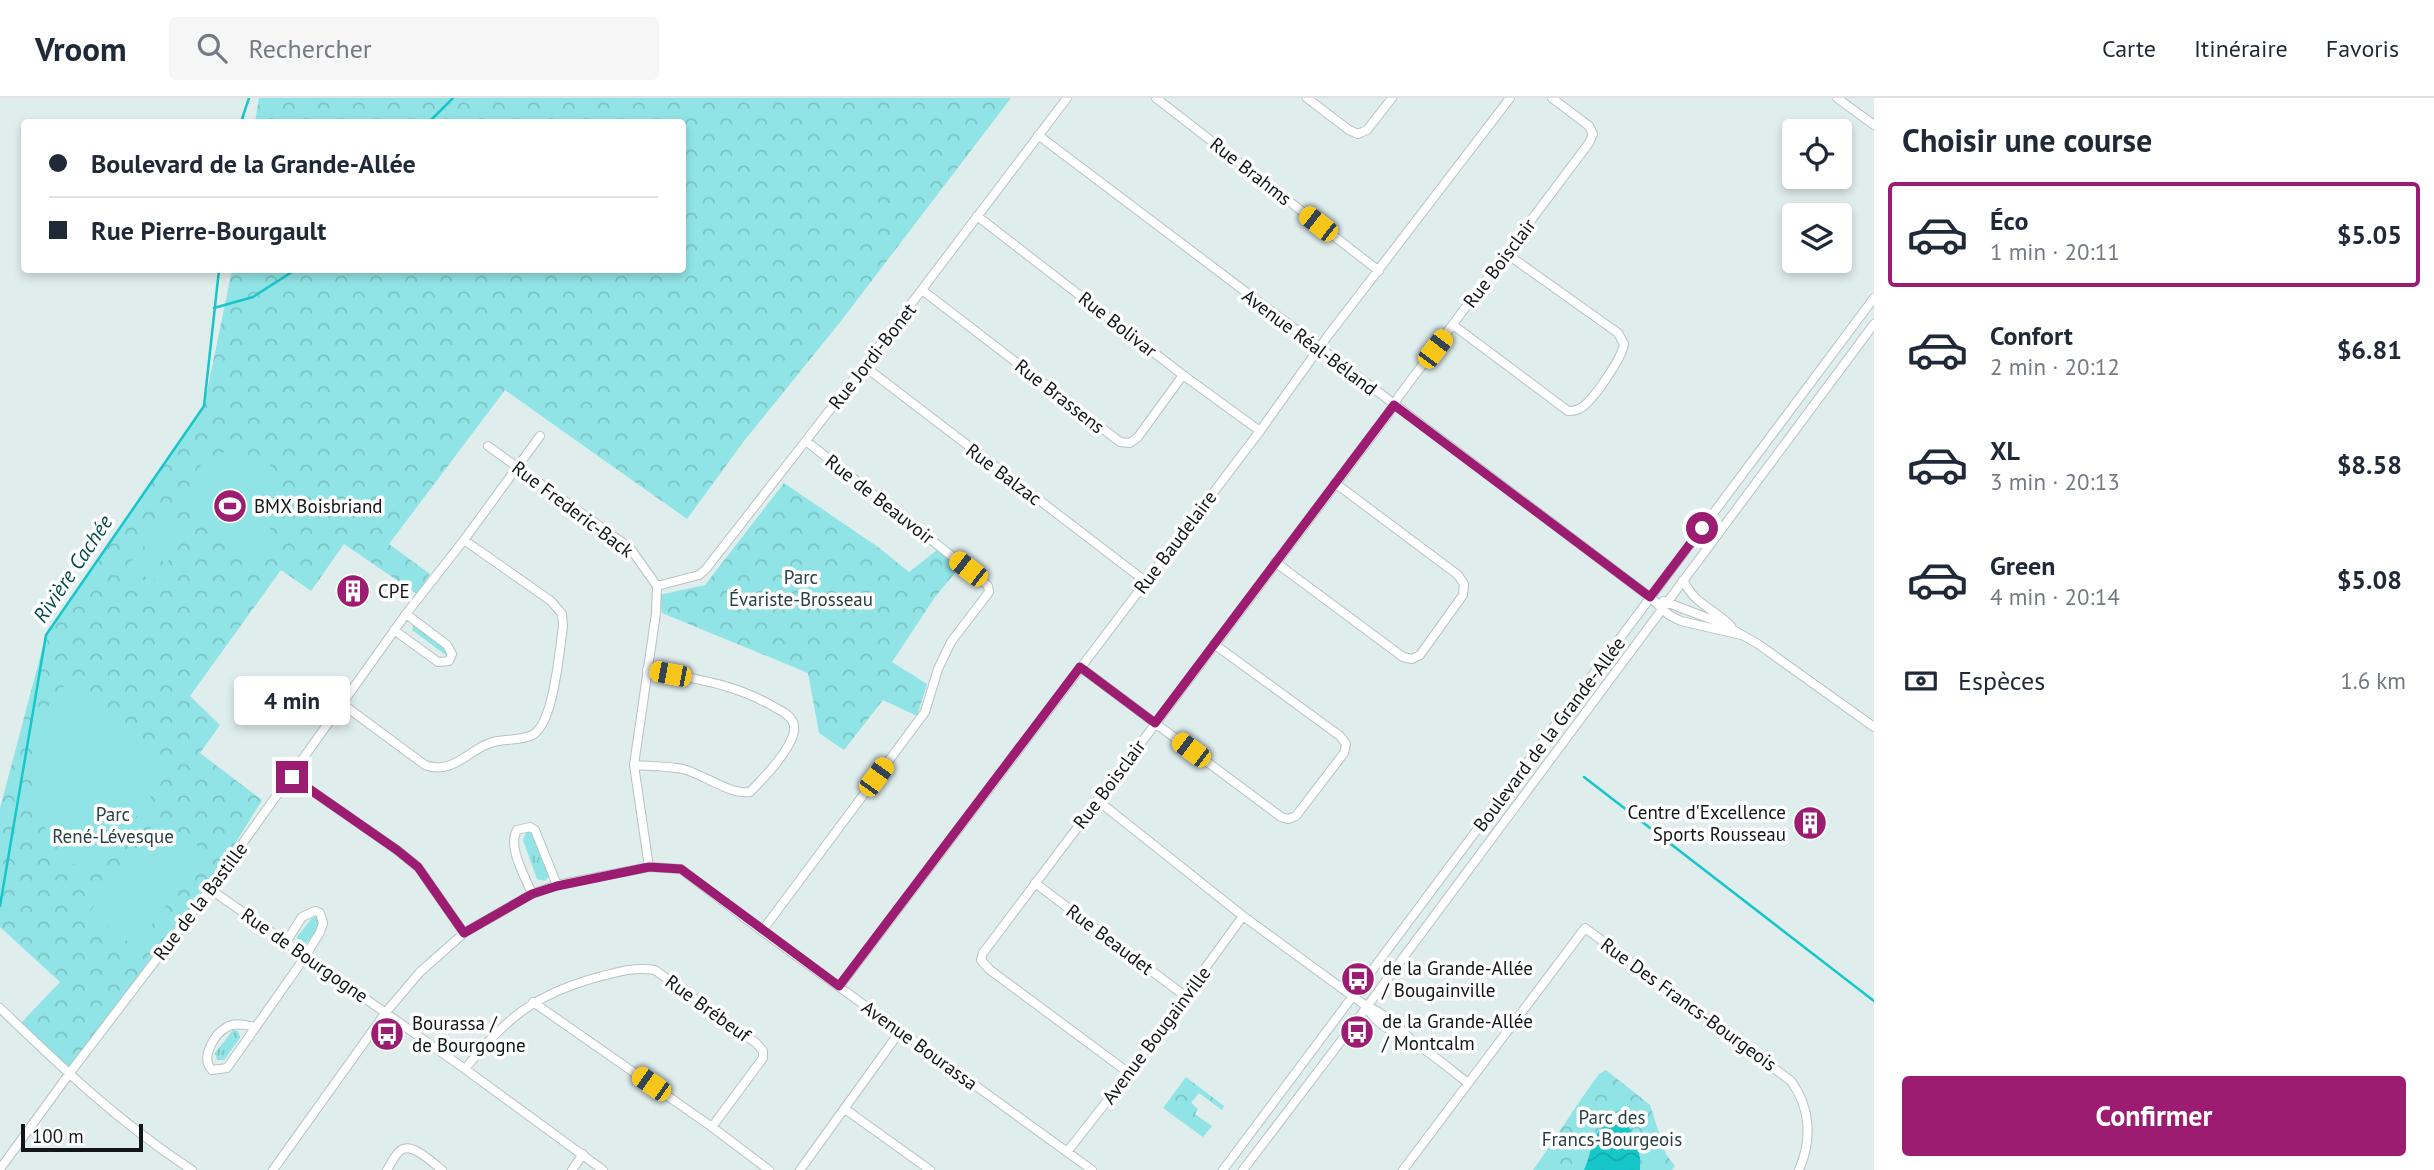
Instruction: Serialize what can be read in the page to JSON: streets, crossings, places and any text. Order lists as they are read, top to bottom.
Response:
{
  "streets": {
    "street": [
      "Rue Brahms",
      "Rue Boisclair",
      "Rue Bolivar",
      "Avenue Réal-Béland",
      "Rue Jordi-Bonet",
      "Rue Brassens",
      "Rue Balzac",
      "Rue de Beauvoir",
      "Rue Frederic-Back",
      "Rue Baudelaire",
      "Boulevard de la Grande-Allée",
      "Rue de la Bastille",
      "Rue Beaudet",
      "Rue de Bourgogne",
      "Rue Des Francs-Bourgeois",
      "Rue Brébeuf",
      "Avenue Bougainville",
      "Avenue Bourassa"
    ]
  },
  "crossings": [
    ["Rue Brahms", "Rue Baudelaire"],
    ["Rue Boisclair", "Avenue Réal-Béland"],
    ["Rue Boisclair", "Rue Beaudet"],
    ["Rue Boisclair", "Avenue Bougainville"],
    ["Rue Bolivar", "Rue Jordi-Bonet"],
    ["Rue Bolivar", "Rue Brassens"],
    ["Rue Bolivar", "Rue Baudelaire"],
    ["Avenue Réal-Béland", "Rue Jordi-Bonet"],
    ["Avenue Réal-Béland", "Rue Baudelaire"],
    ["Avenue Réal-Béland", "Boulevard de la Grande-Allée"],
    ["Rue Jordi-Bonet", "Rue Brassens"],
    ["Rue Jordi-Bonet", "Rue Balzac"],
    ["Rue Jordi-Bonet", "Rue de Beauvoir"],
    ["Rue Jordi-Bonet", "Rue Frederic-Back"],
    ["Rue Balzac", "Rue Baudelaire"],
    ["Rue de Beauvoir", "Avenue Bourassa"],
    ["Rue Frederic-Back", "Rue de la Bastille"],
    ["Rue Baudelaire", "Avenue Bourassa"],
    ["Rue de la Bastille", "Rue de Bourgogne"],
    ["Rue Beaudet", "Avenue Bougainville"],
    ["Rue de Bourgogne", "Rue Brébeuf"],
    ["Rue de Bourgogne", "Avenue Bourassa"],
    ["Avenue Bougainville", "Avenue Bourassa"]
  ],
  "water": ["Rivière Cachée"],
  "parks": ["Parc Évariste-Brosseau", "Parc René-Lévesque", "Parc des Francs-Bourgeois"],
  "places": {
    "sports": ["BMX Boisbriand"],
    "building": ["CPE", "Centre d'Excellence Sports Rousseau"],
    "bus stop": ["de la Grande-Allée / Bougainville", "de la Grande-Allée / Montcalm", "Bourassa / de Bourgogne"]
  },
  "scale_bar": "100 m",
  "page": {
    "header": "Vroom",
    "search": "Rechercher",
    "nav": ["Carte", "Itinéraire", "Favoris"],
    "heading": "Choisir une course",
    "banner": ["Boulevard de la Grande-Allée", "Rue Pierre-Bourgault"],
    "list": [
      {
        "name": "Éco",
        "note": "1 min · 20:11",
        "value": "$5.05"
      },
      {
        "name": "Confort",
        "note": "2 min · 20:12",
        "value": "$6.81"
      },
      {
        "name": "XL",
        "note": "3 min · 20:13",
        "value": "$8.58"
      },
      {
        "name": "Green",
        "note": "4 min · 20:14",
        "value": "$5.08"
      }
    ],
    "pay": ["Espèces", "1.6 km"],
    "bubble": "4 min",
    "buttons": "Confirmer",
    "scale": "100 m"
  }
}
